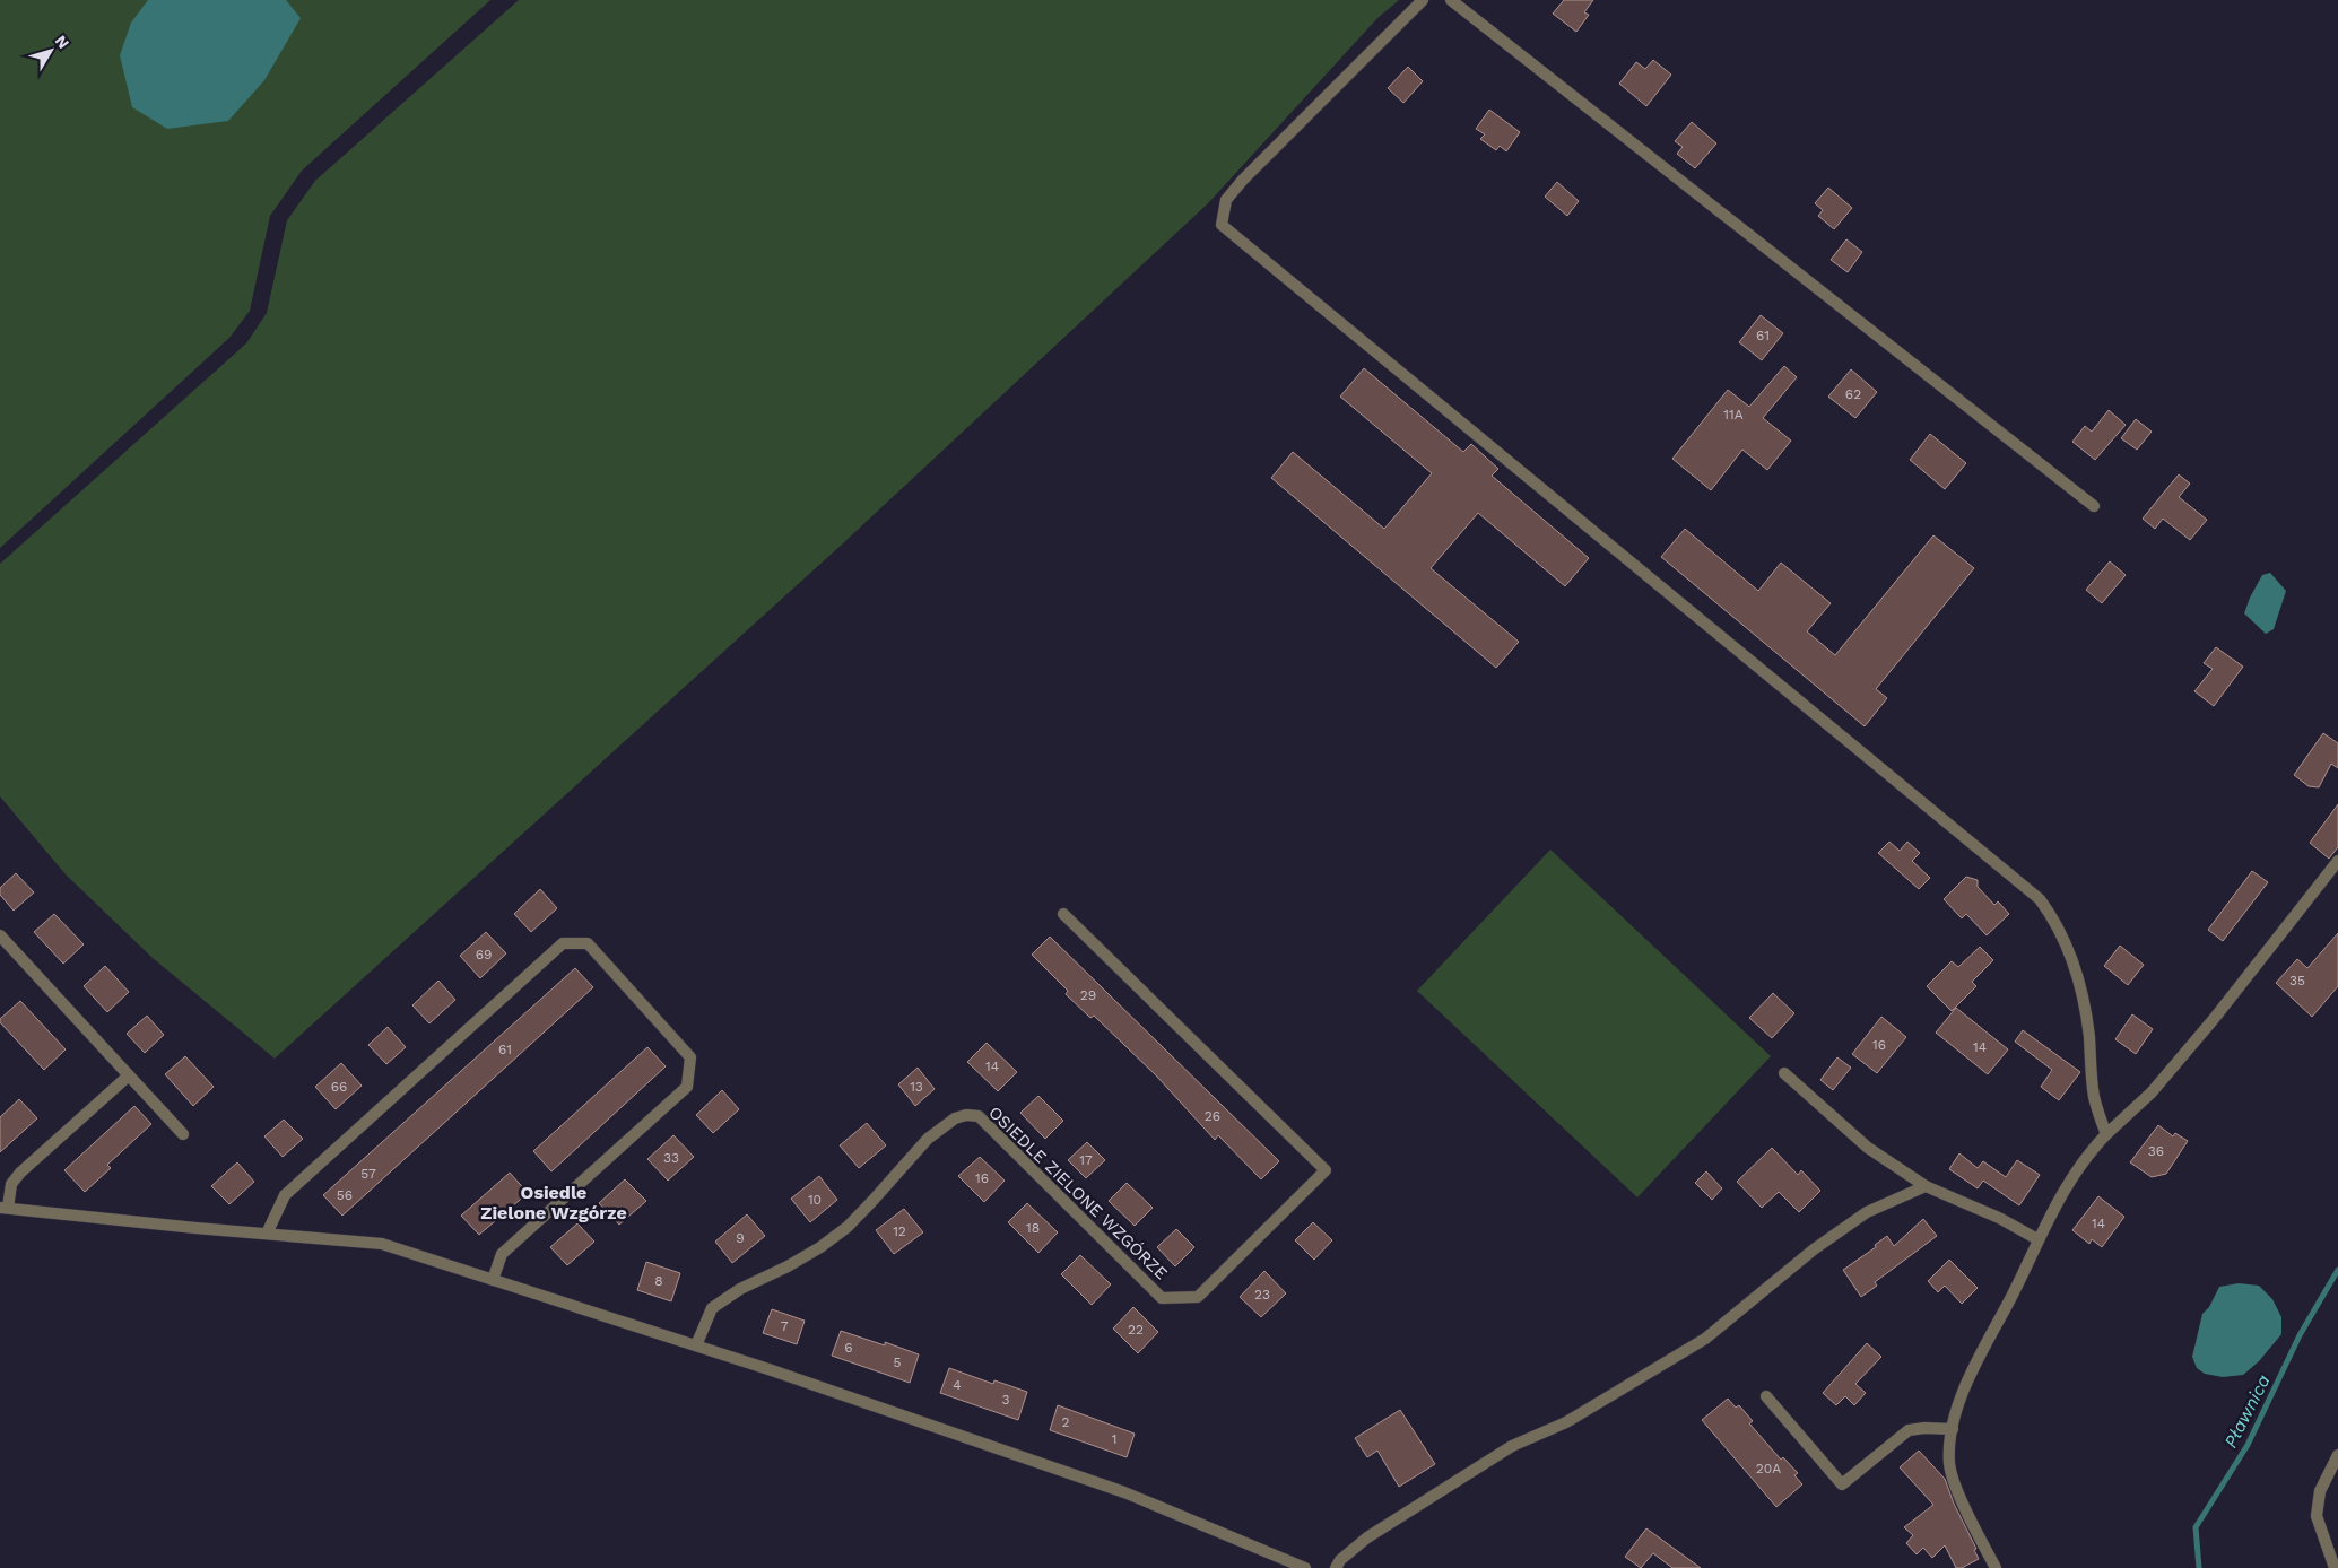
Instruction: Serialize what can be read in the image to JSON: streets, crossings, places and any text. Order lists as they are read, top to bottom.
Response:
{
  "streets": {
    "street": ["OSIEDLE ZIELONE WZGÓRZE"]
  },
  "districts": ["Osiedle Zielone Wzgórze"],
  "water": ["Pławnica"],
  "house_numbers": [
    "61",
    "62",
    "11A",
    "69",
    "35",
    "29",
    "16",
    "14",
    "61",
    "14",
    "66",
    "13",
    "26",
    "36",
    "33",
    "17",
    "57",
    "16",
    "56",
    "10",
    "14",
    "18",
    "12",
    "9",
    "8",
    "23",
    "7",
    "22",
    "6",
    "5",
    "4",
    "3",
    "2",
    "1",
    "20A"
  ],
  "north": "top right"
}
